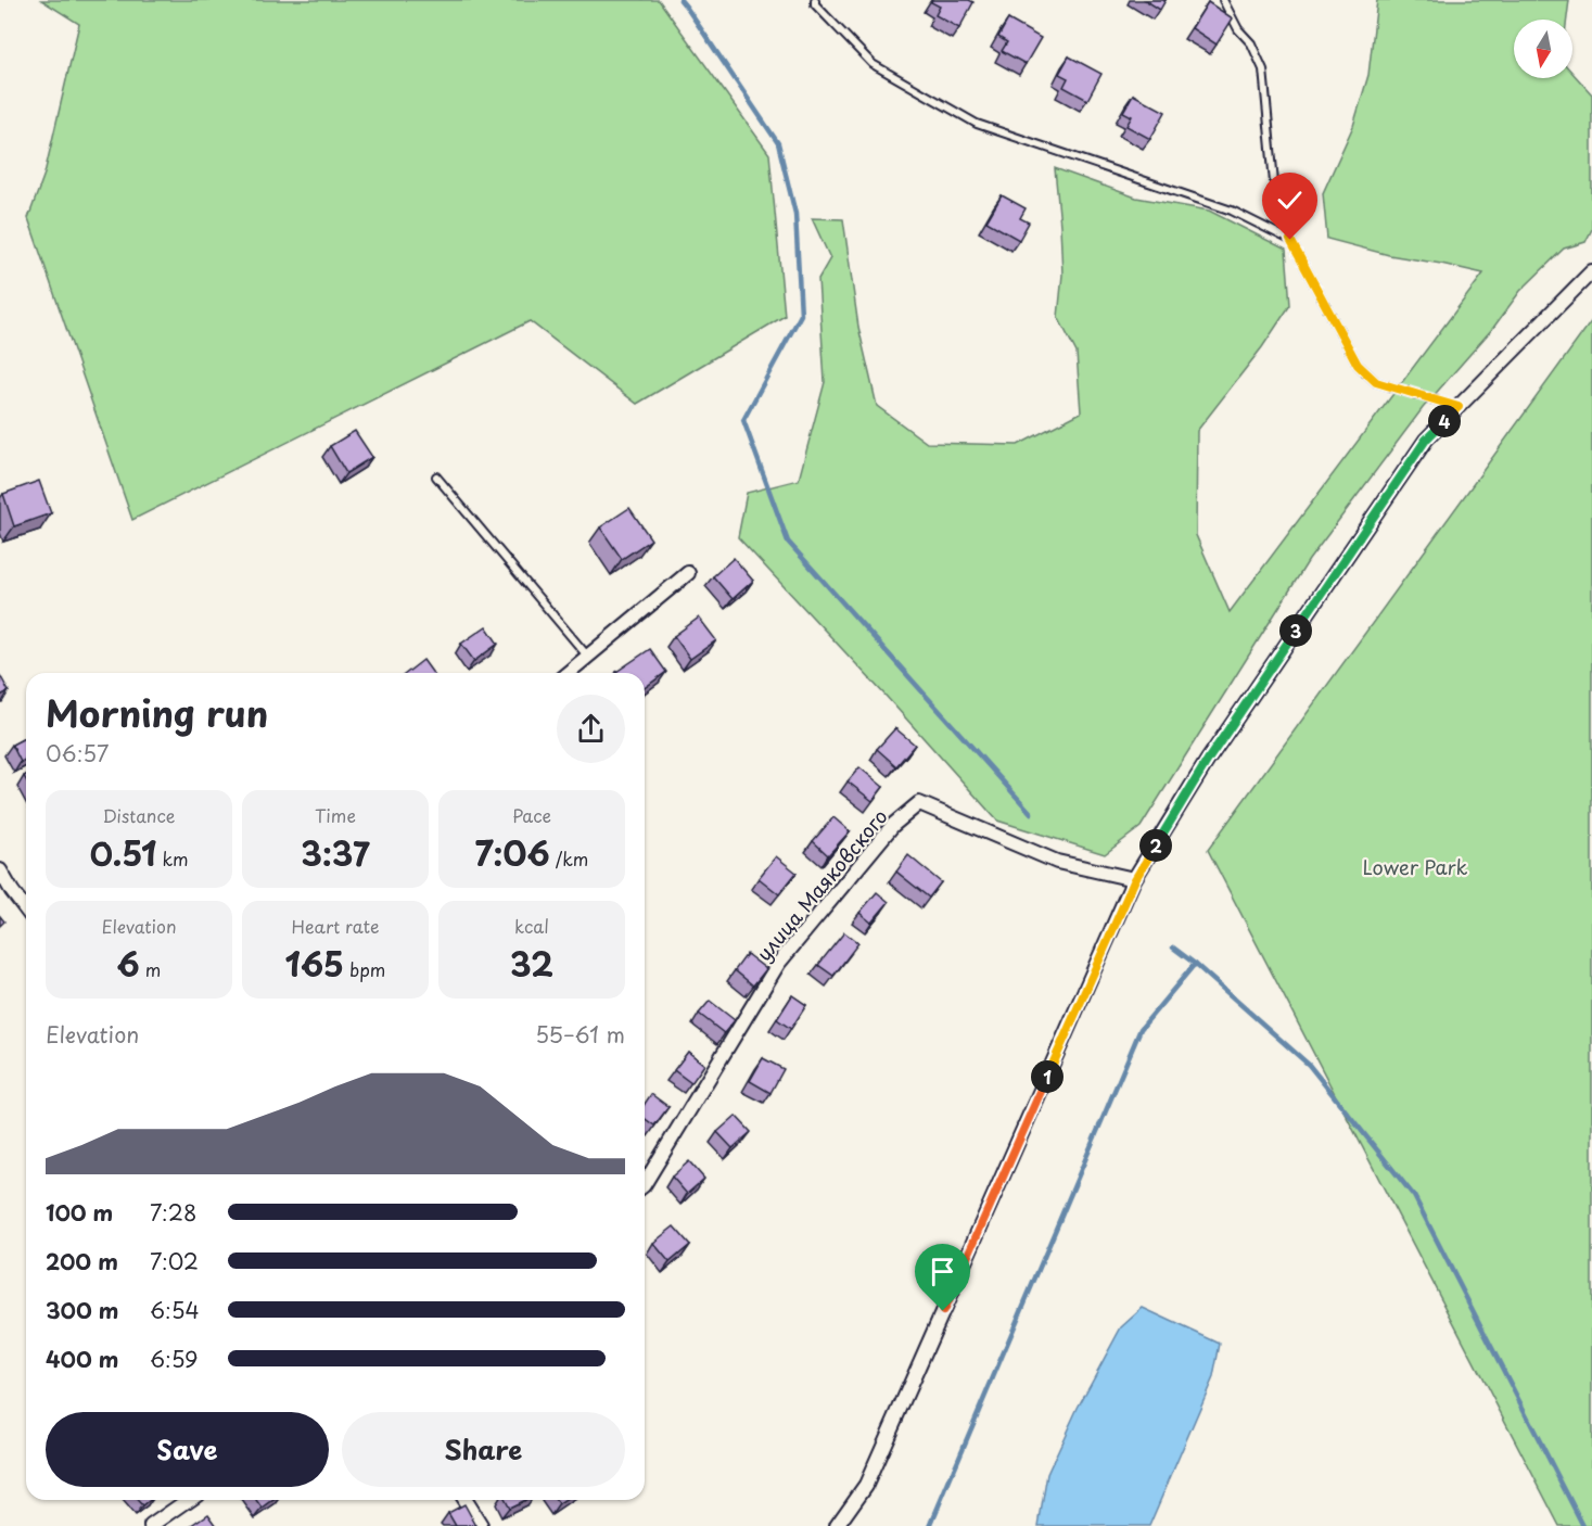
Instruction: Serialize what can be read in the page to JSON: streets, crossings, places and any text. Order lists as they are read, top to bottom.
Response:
{
  "streets": {
    "street": ["улица Маяковского"]
  },
  "parks": ["Lower Park"],
  "north": "bottom",
  "page": {
    "pins": [
      "4",
      "3",
      "2",
      "1"
    ],
    "heading": ["Morning run", "06:57"],
    "stats": [
      ["Distance", "0.51 km"],
      ["Time", "3:37"],
      ["Pace", "7:06 /km"],
      ["Elevation", "6 m"],
      ["Heart rate", "165 bpm"],
      ["kcal", "32"]
    ],
    "chart": ["Elevation", "55–61 m"],
    "list": [
      {
        "name": "100 m",
        "note": "7:28"
      },
      {
        "name": "200 m",
        "note": "7:02"
      },
      {
        "name": "300 m",
        "note": "6:54"
      },
      {
        "name": "400 m",
        "note": "6:59"
      }
    ],
    "buttons": ["Save", "Share"]
  }
}
